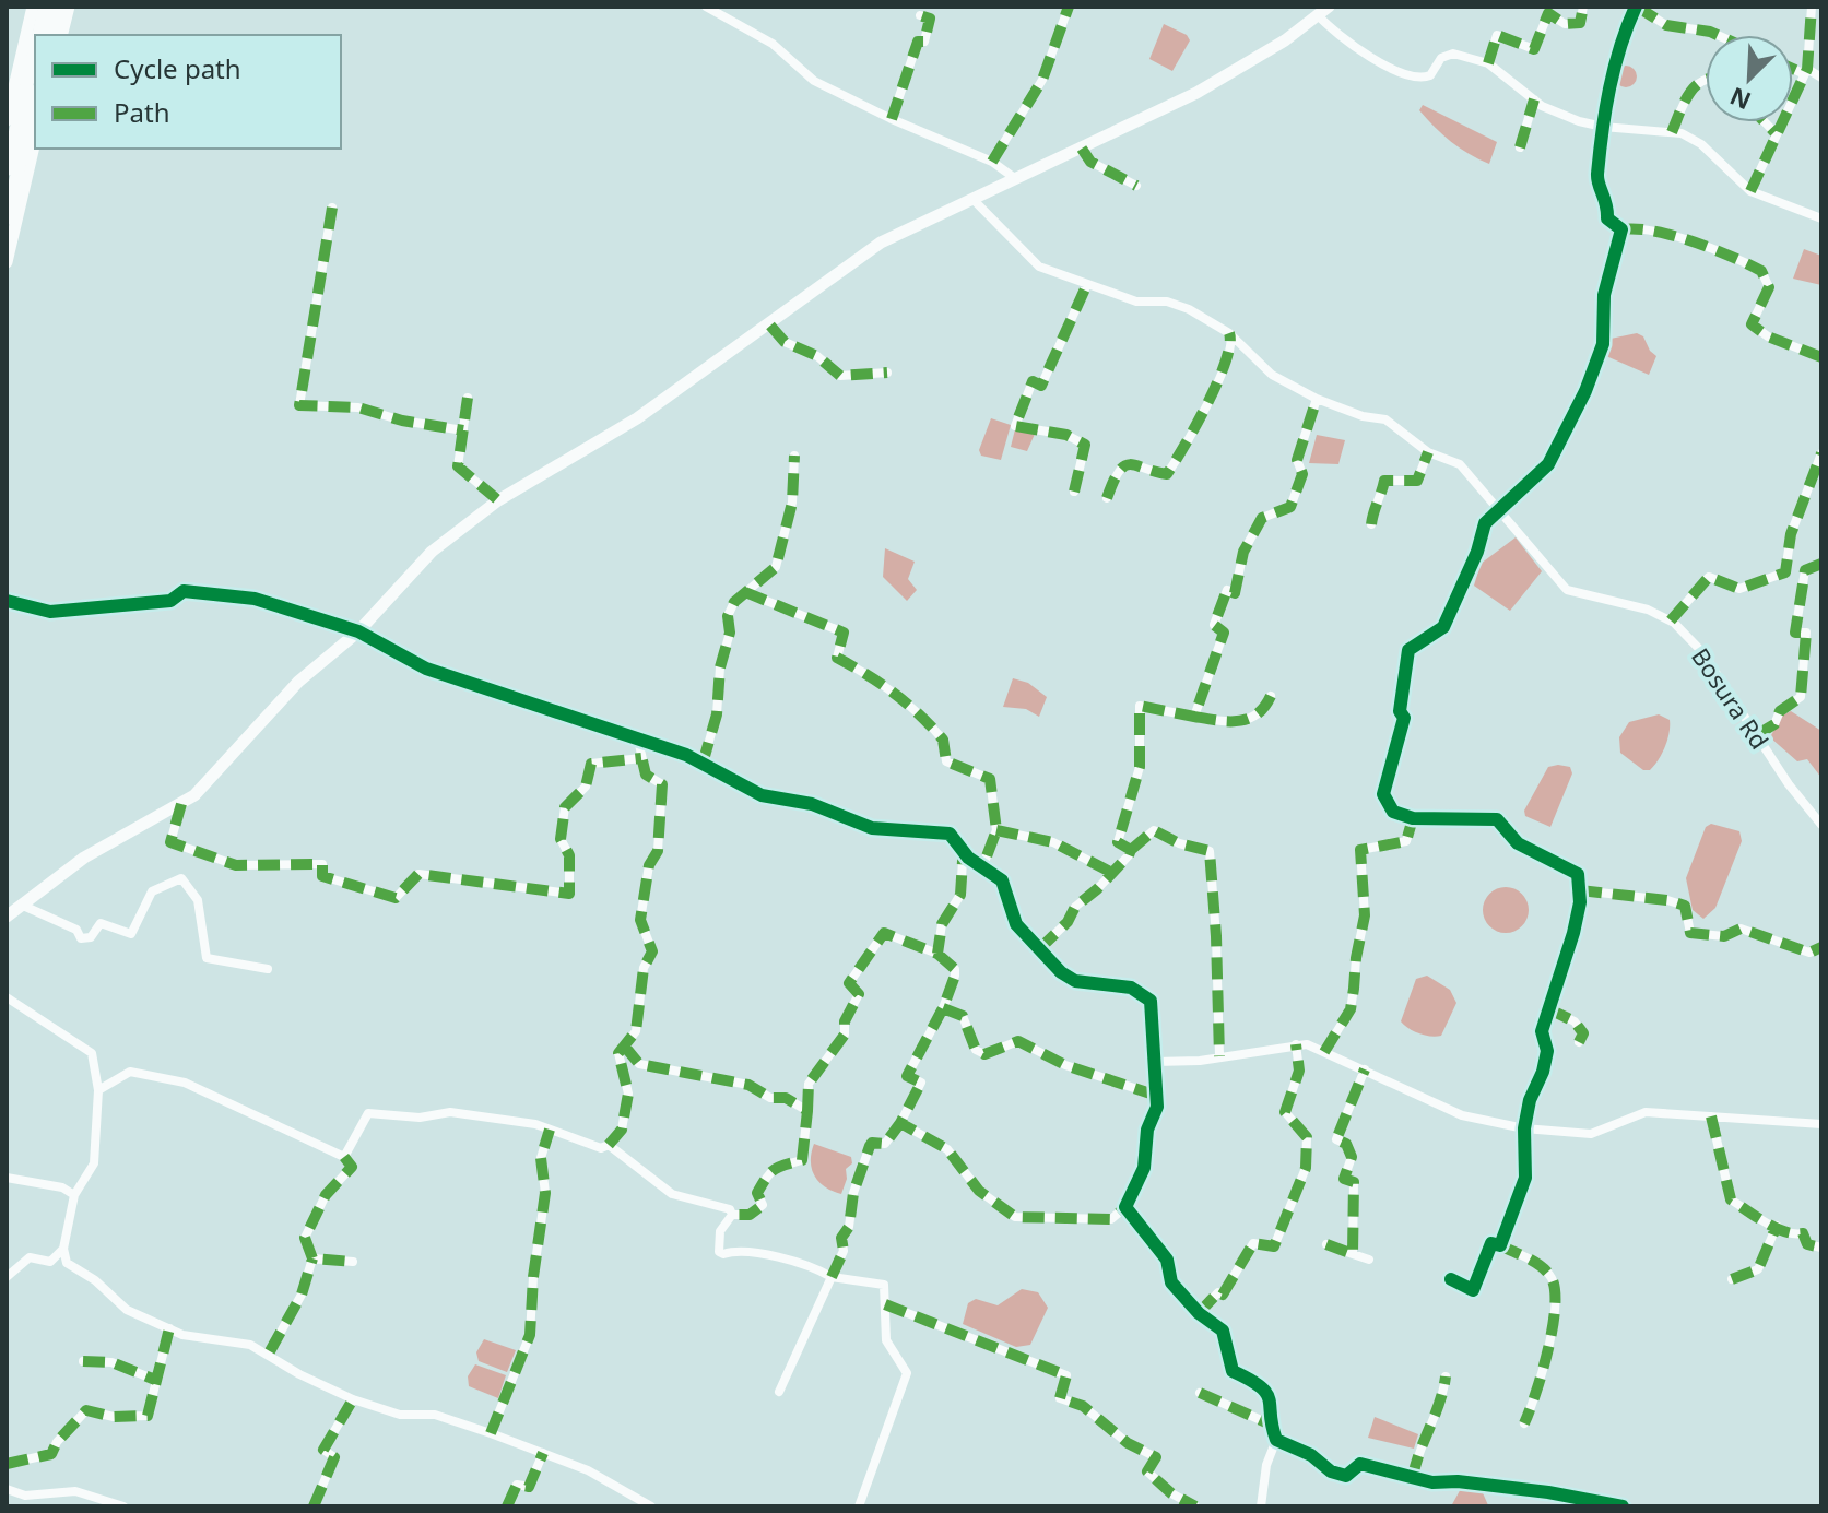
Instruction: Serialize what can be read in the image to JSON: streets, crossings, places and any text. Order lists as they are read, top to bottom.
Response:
{
  "streets": {
    "street": ["Bosura Rd"]
  },
  "legend": ["Cycle path", "Path"],
  "north": "bottom left"
}
